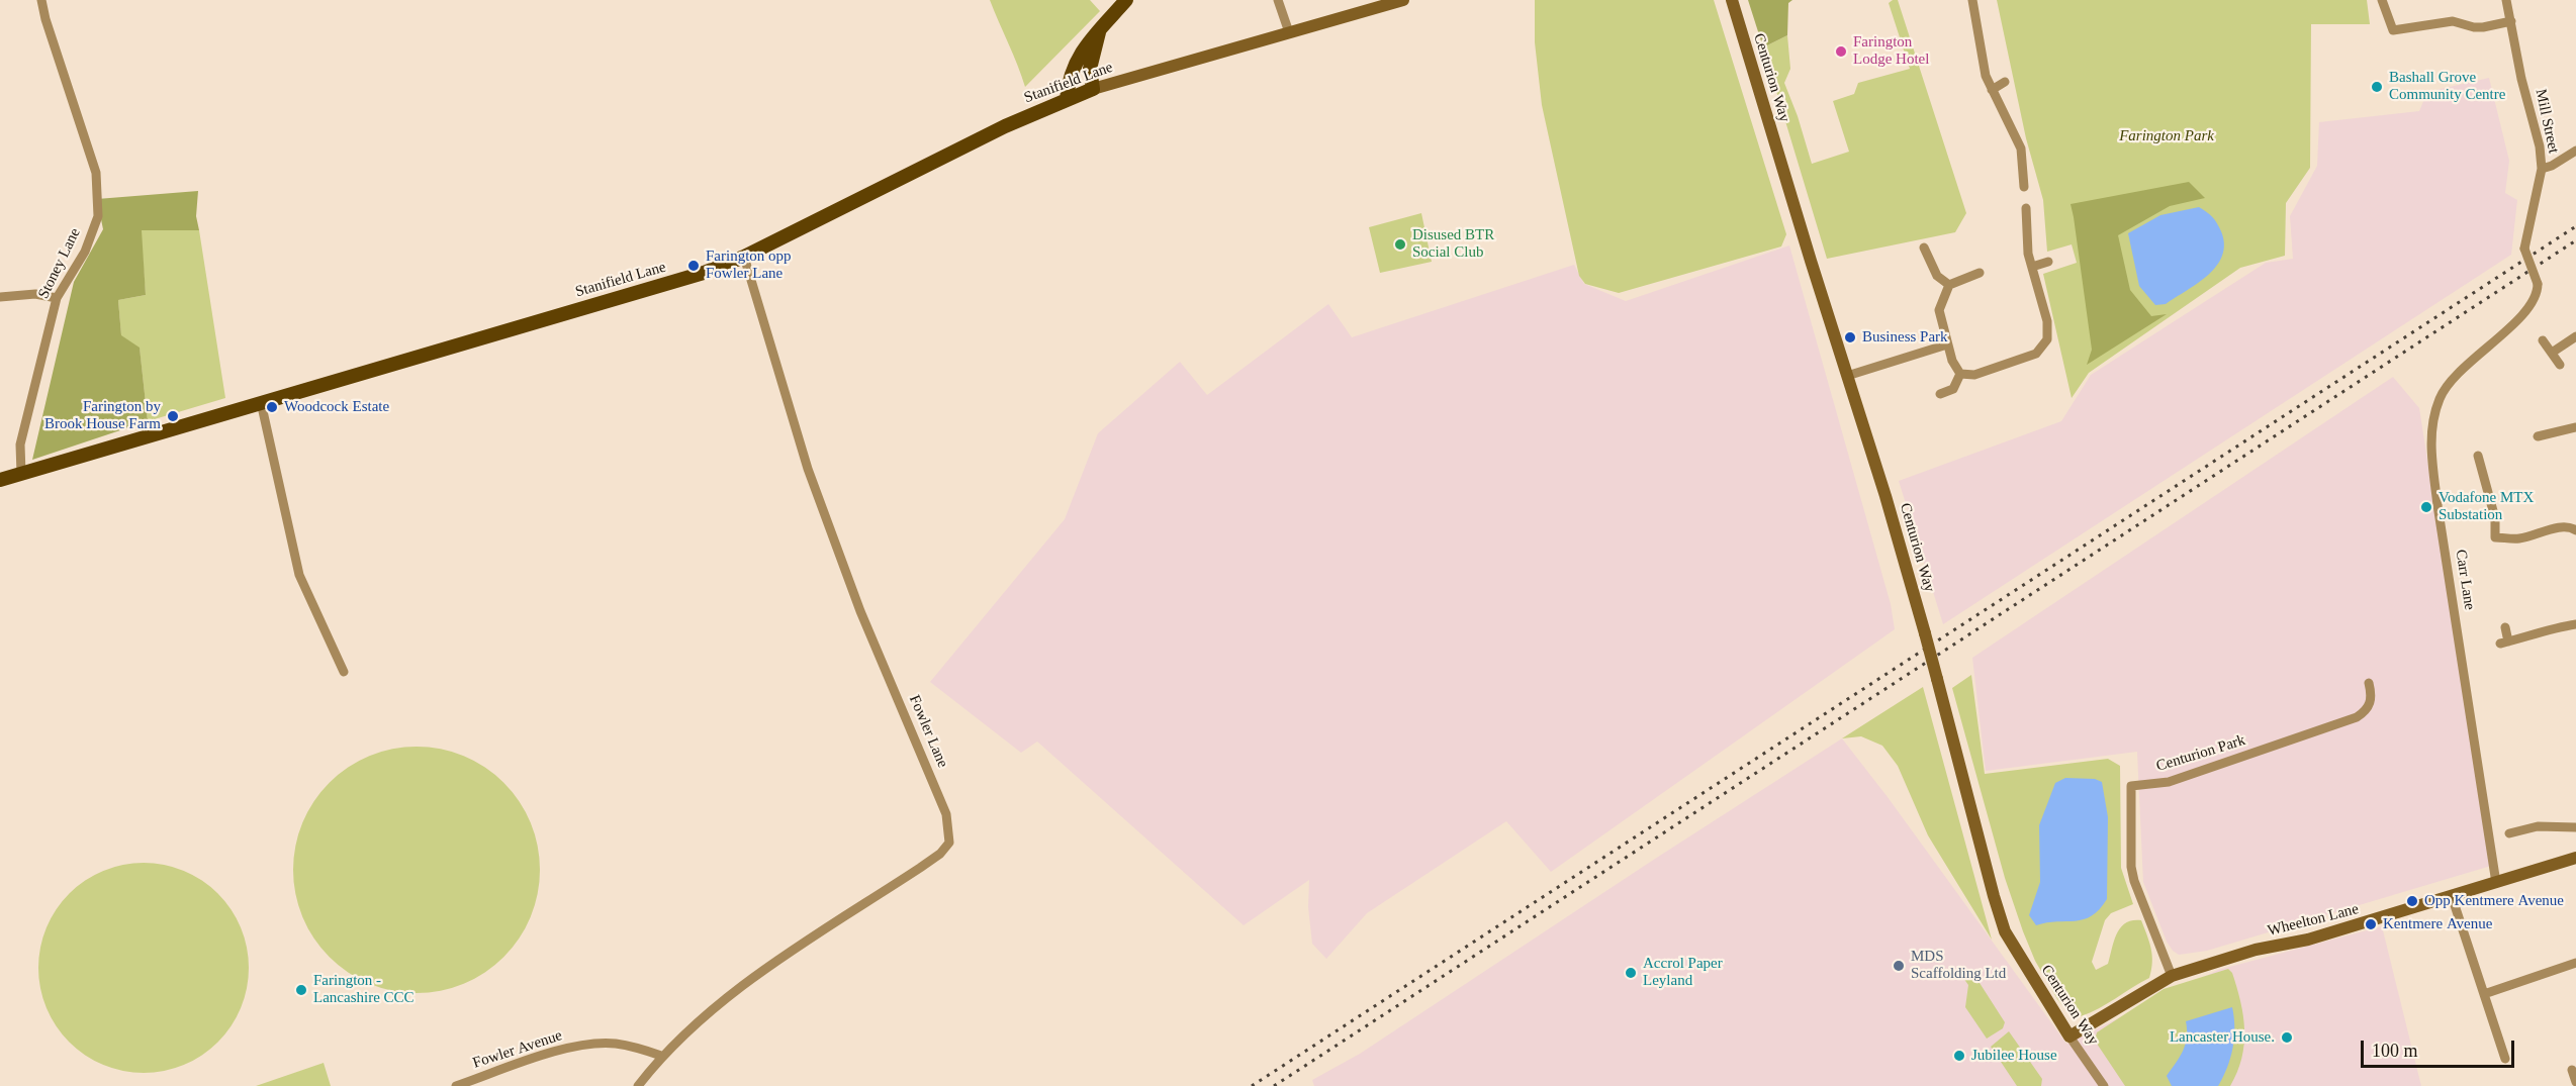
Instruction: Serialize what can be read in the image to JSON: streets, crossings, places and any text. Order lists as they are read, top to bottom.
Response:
{
  "streets": {
    "main road": ["Stanifield Lane"],
    "street": [
      "Centurion Way",
      "Mill Street",
      "Stoney Lane",
      "Carr Lane",
      "Fowler Lane",
      "Centurion Park",
      "Wheelton Lane",
      "Fowler Avenue"
    ]
  },
  "crossings": [
    ["Centurion Way", "Wheelton Lane"],
    ["Stanifield Lane", "Stoney Lane"],
    ["Stanifield Lane", "Fowler Lane"],
    ["Mill Street", "Carr Lane"],
    ["Carr Lane", "Wheelton Lane"],
    ["Fowler Lane", "Fowler Avenue"],
    ["Centurion Park", "Wheelton Lane"]
  ],
  "parks": ["Farington Park"],
  "places": [
    "Farington Lodge Hotel",
    "Bashall Grove Community Centre",
    "Disused BTR Social Club",
    "Farington opp Fowler Lane",
    "Business Park",
    "Woodcock Estate",
    "Farington by Brook House Farm",
    "Vodafone MTX Substation",
    "Opp Kentmere Avenue",
    "Kentmere Avenue",
    "MDS Scaffolding Ltd",
    "Accrol Paper Leyland",
    "Farington - Lancashire CCC",
    "Lancaster House.",
    "Jubilee House"
  ],
  "scale_bar": "100 m"
}
